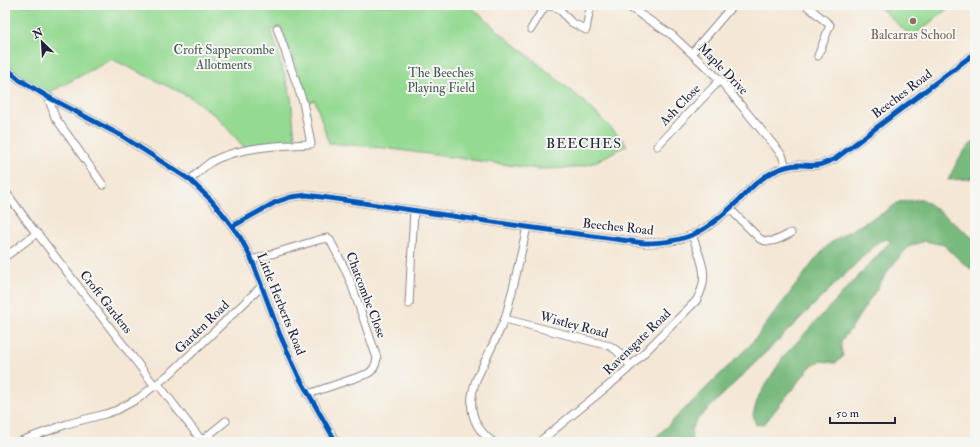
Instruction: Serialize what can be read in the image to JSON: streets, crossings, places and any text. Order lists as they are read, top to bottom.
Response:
{
  "streets": {
    "street": [
      "Maple Drive",
      "Beeches Road",
      "Ash Close",
      "Chatcombe Close",
      "Croft Gardens",
      "Little Herberts Road",
      "Wistley Road",
      "Garden Road",
      "Ravensgate Road"
    ]
  },
  "crossings": [
    ["Maple Drive", "Beeches Road"],
    ["Maple Drive", "Ash Close"],
    ["Beeches Road", "Little Herberts Road"],
    ["Beeches Road", "Ravensgate Road"],
    ["Chatcombe Close", "Little Herberts Road"],
    ["Croft Gardens", "Garden Road"],
    ["Little Herberts Road", "Garden Road"],
    ["Wistley Road", "Ravensgate Road"]
  ],
  "districts": ["BEECHES"],
  "parks": ["Croft Sappercombe Allotments", "The Beeches Playing Field"],
  "places": ["Balcarras School"],
  "scale_bar": "50 m",
  "north": "top left"
}
